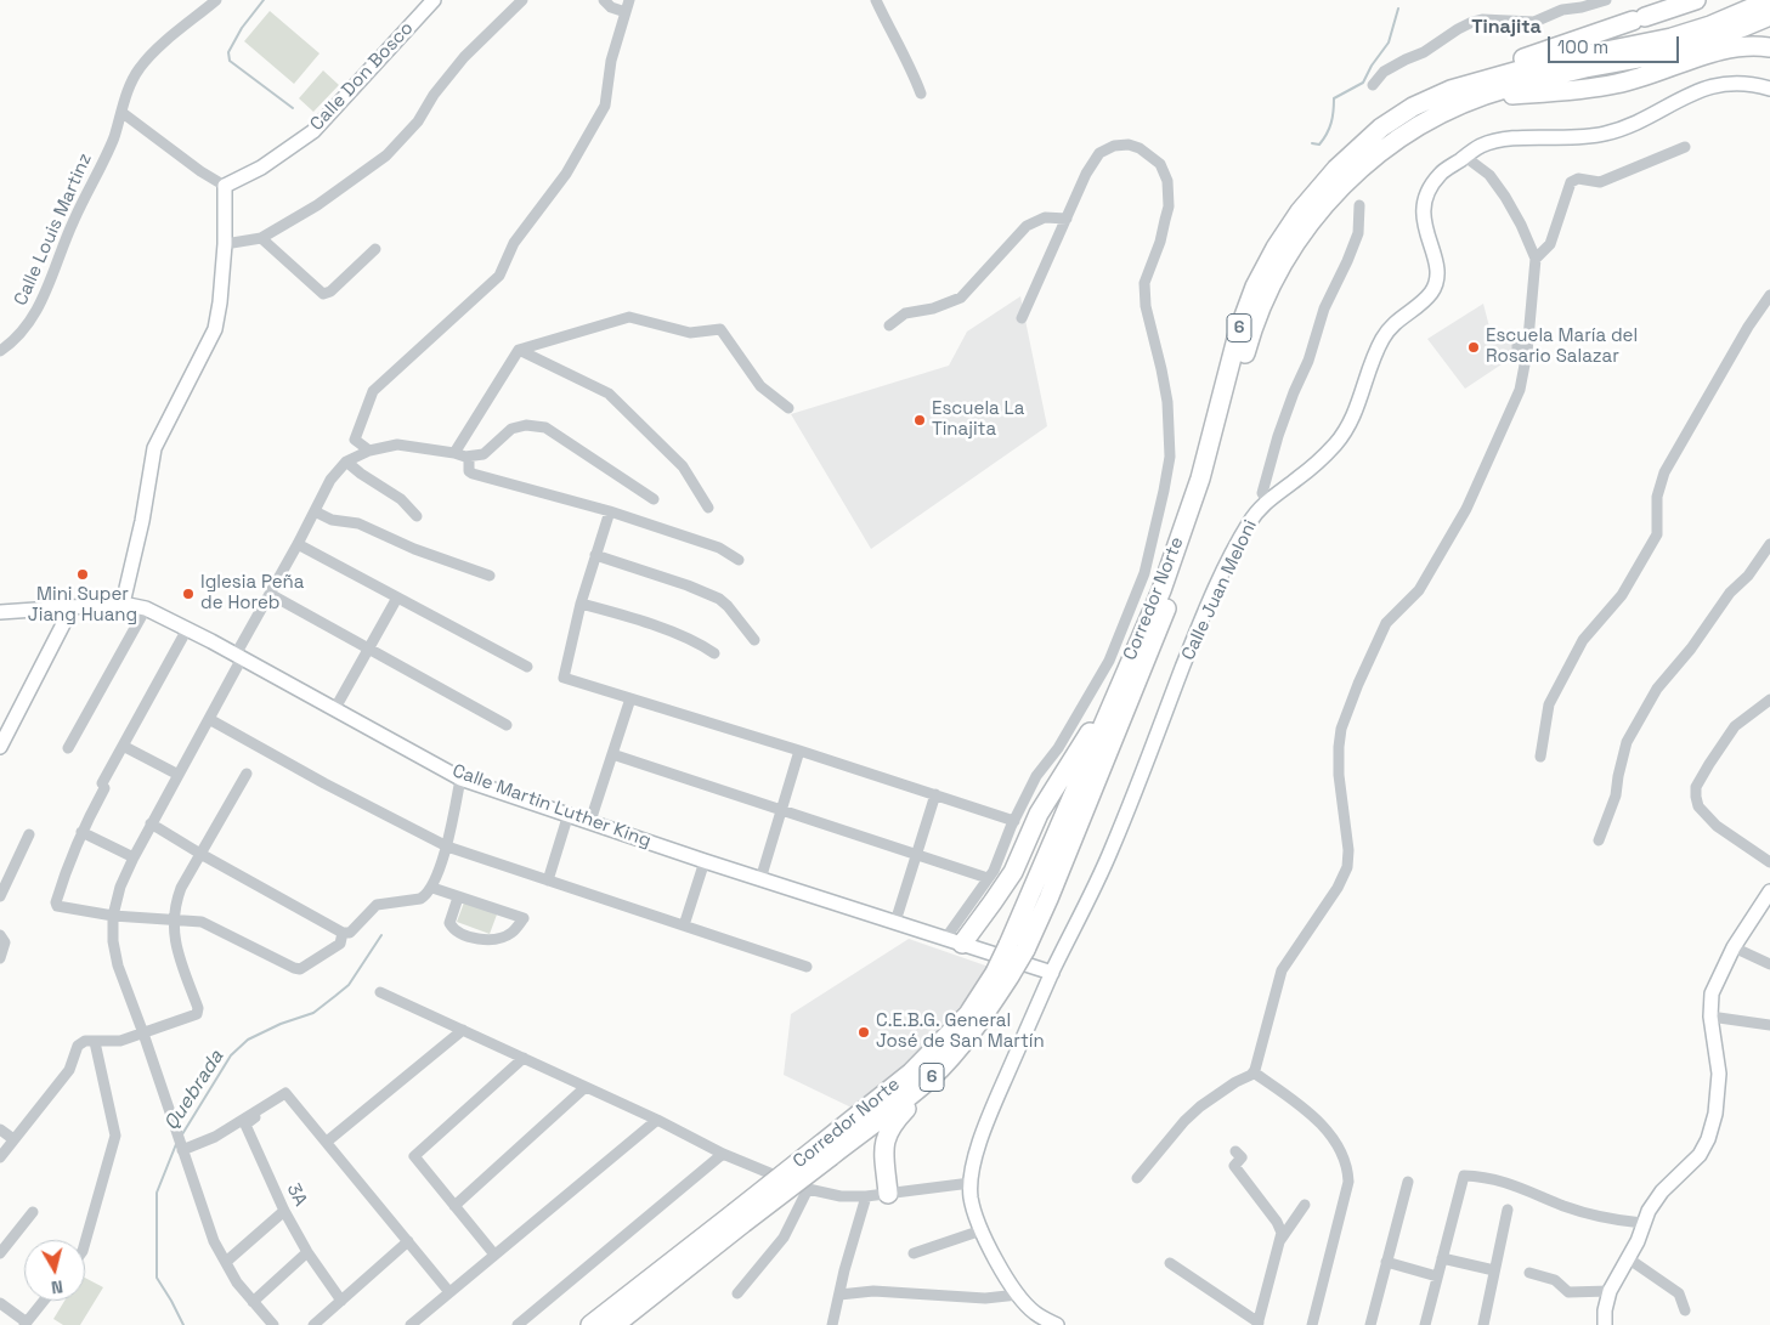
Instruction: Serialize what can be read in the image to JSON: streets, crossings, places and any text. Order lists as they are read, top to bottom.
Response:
{
  "streets": {
    "highway": ["6", "Corredor Norte"],
    "street": [
      "Calle Don Bosco",
      "Calle Louis Martinz",
      "Calle Juan Meloni",
      "Calle Martin Luther King",
      "3A"
    ]
  },
  "crossings": [
    ["Calle Juan Meloni", "Calle Martin Luther King"]
  ],
  "districts": ["Tinajita"],
  "water": ["Quebrada"],
  "places": [
    "Escuela María del Rosario Salazar",
    "Escuela La Tinajita",
    "Mini Super Jiang Huang",
    "Iglesia Peña de Horeb",
    "C.E.B.G. General José de San Martín"
  ],
  "scale_bar": "100 m",
  "north": "bottom"
}
